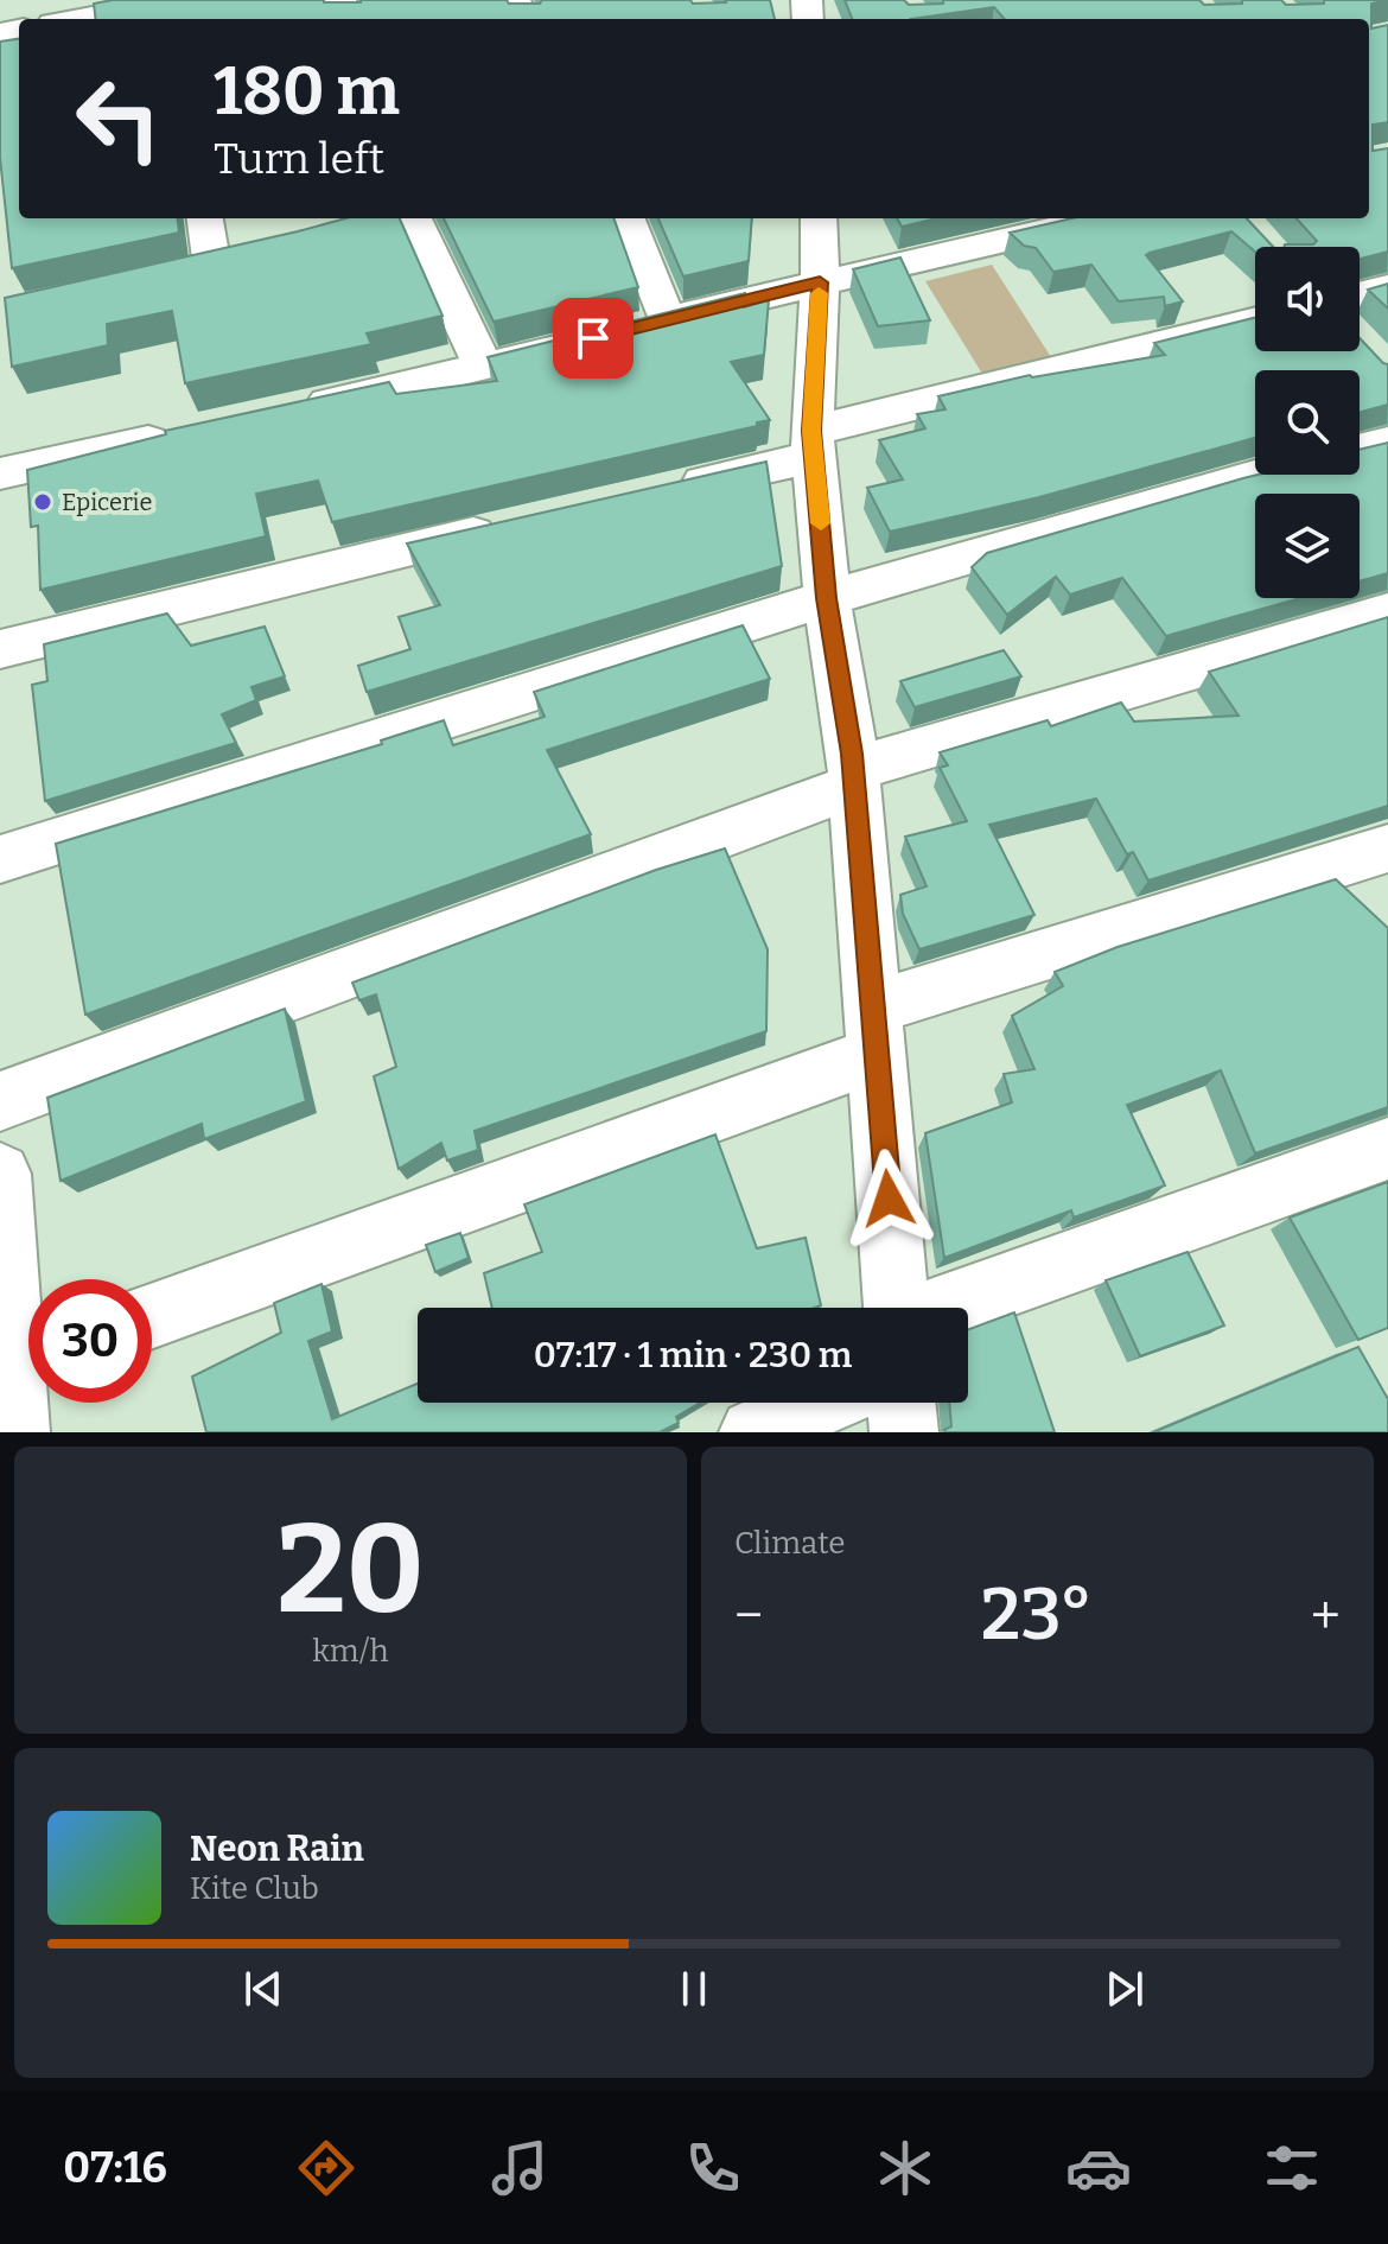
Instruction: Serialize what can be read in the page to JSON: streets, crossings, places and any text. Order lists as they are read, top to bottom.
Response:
{
  "places": ["Epicerie"],
  "page": {
    "turn": ["180 m", "Turn left"],
    "limit": "30",
    "trip": "07:17 · 1 min · 230 m",
    "tile": [
      ["20", "km/h"],
      "Climate"
    ],
    "heat": ["−", "23°", "+"],
    "song": ["Neon Rain", "Kite Club"],
    "tabs": "07:16"
  }
}
